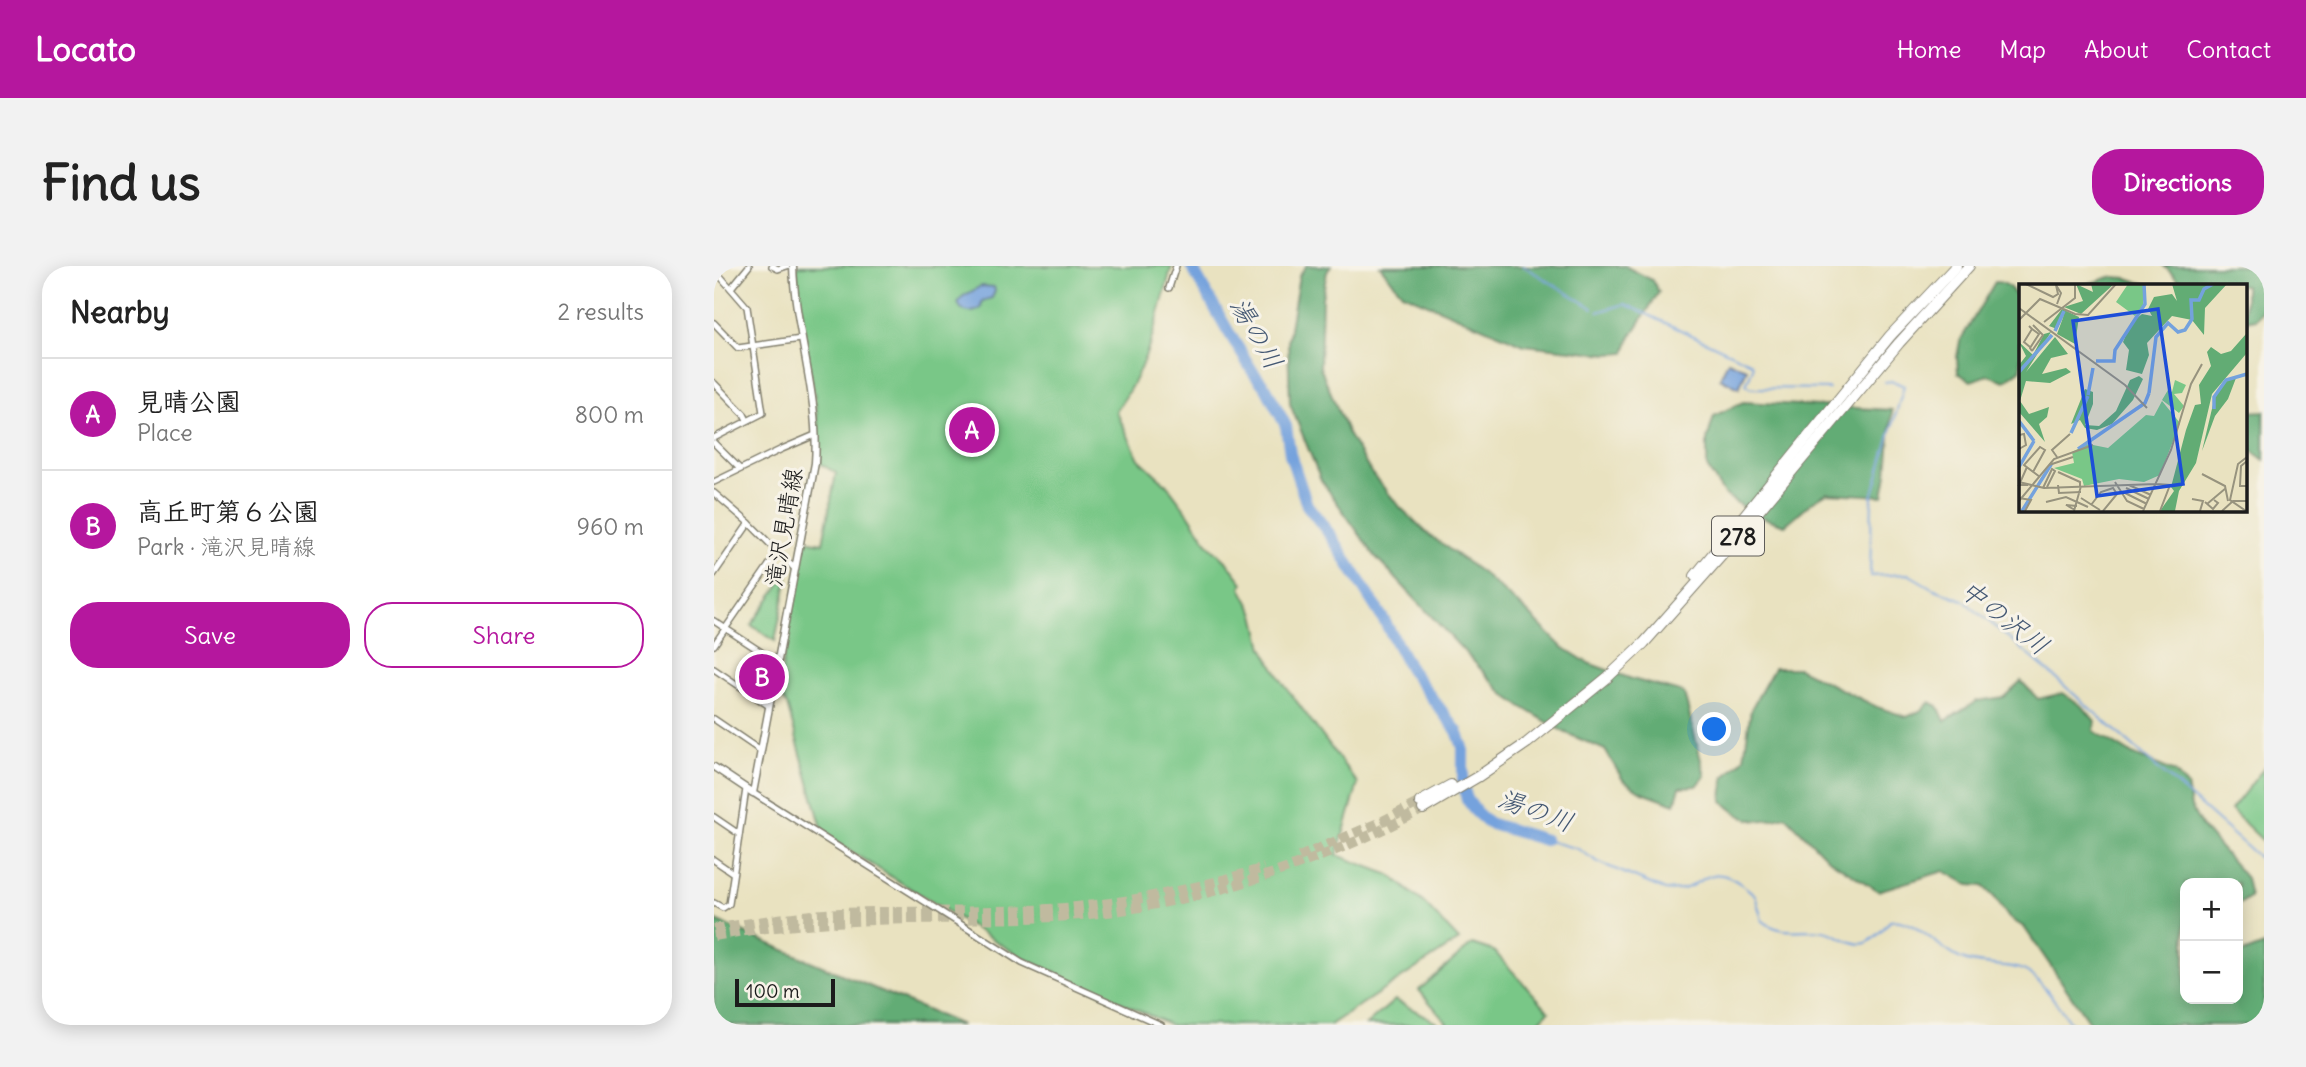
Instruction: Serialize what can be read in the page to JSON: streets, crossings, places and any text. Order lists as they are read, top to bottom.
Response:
{
  "streets": {
    "highway": ["278"],
    "street": ["滝沢見晴線"]
  },
  "water": ["湯の川", "中の沢川"],
  "scale_bar": "100 m",
  "page": {
    "header": "Locato",
    "nav": [
      "Home",
      "Map",
      "About",
      "Contact"
    ],
    "buttons": [
      "Directions",
      ["Save", "Share"]
    ],
    "title": "Find us",
    "heading": ["Nearby", "2 results"],
    "list": [
      {
        "mark": "A",
        "name": "見晴公園",
        "note": "Place",
        "value": "800 m"
      },
      {
        "mark": "B",
        "name": "高丘町第６公園",
        "note": "Park · 滝沢見晴線",
        "value": "960 m"
      }
    ],
    "pins": ["A", "B"],
    "map_buttons": ["+", "−"],
    "scale": "100 m"
  }
}
